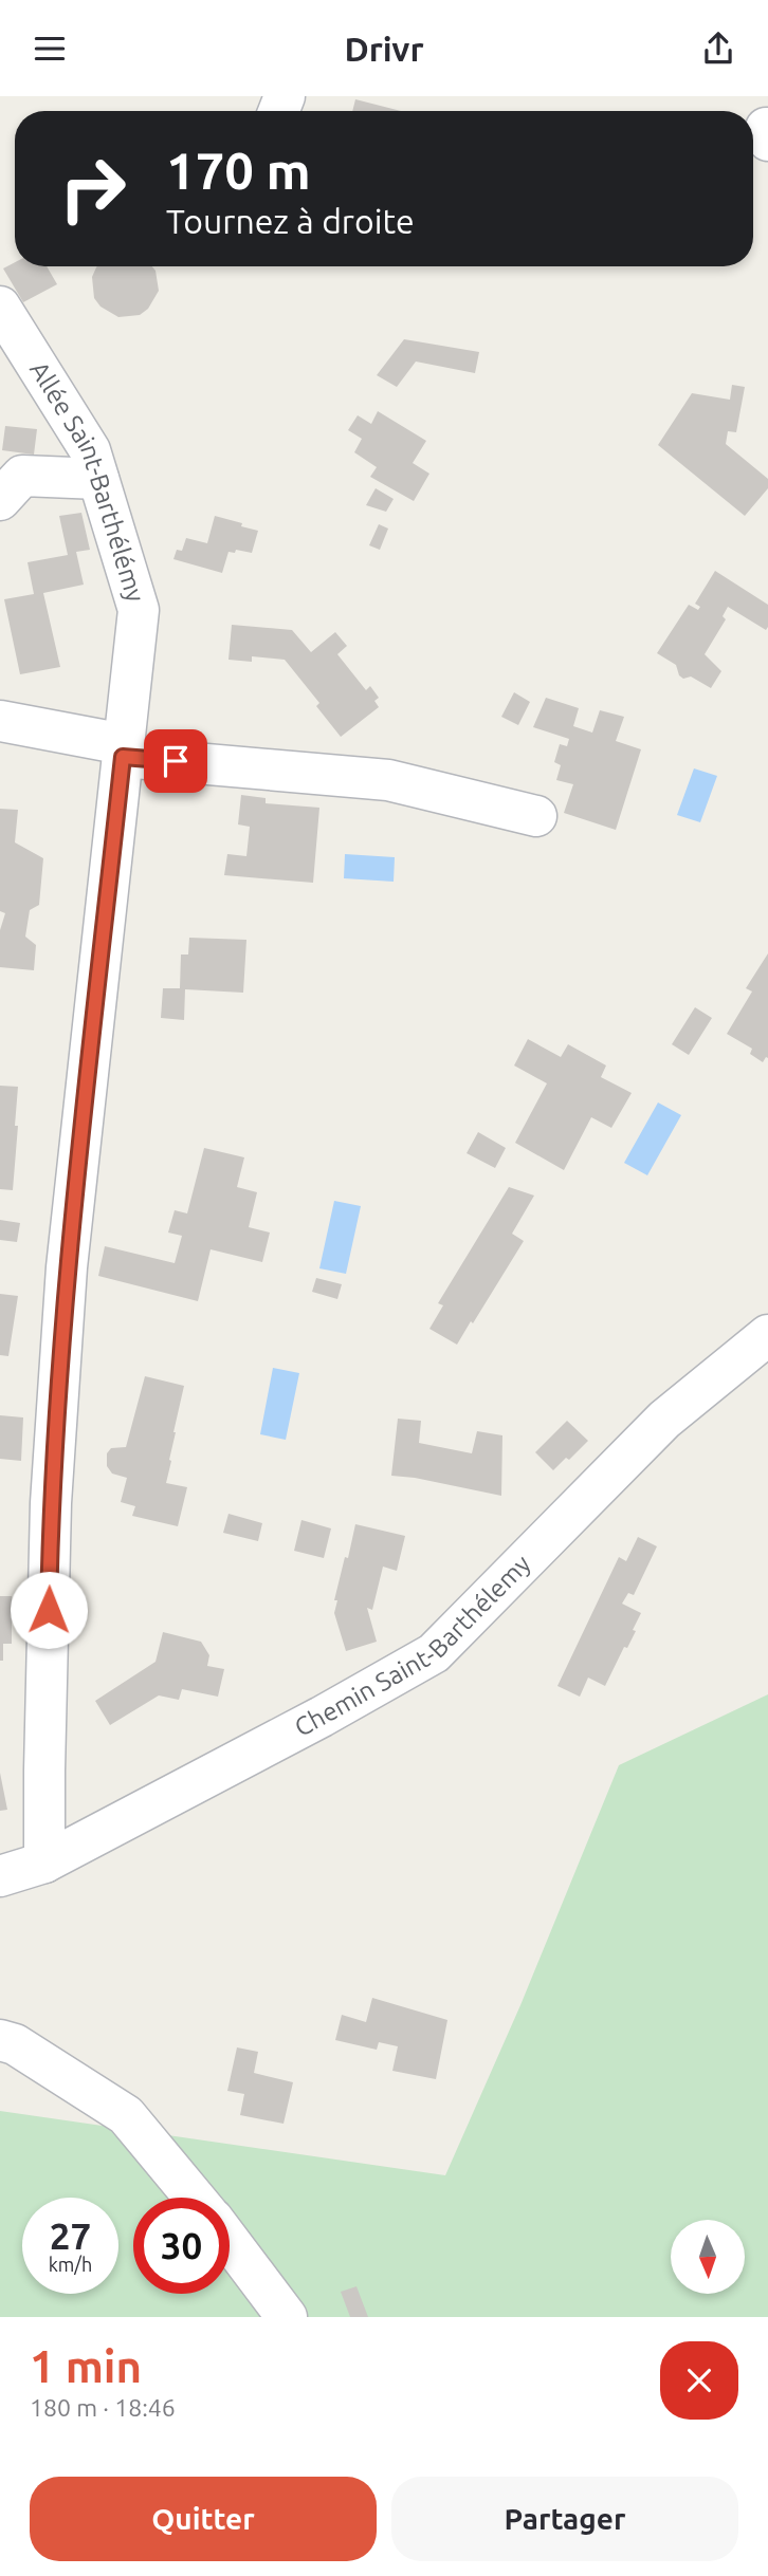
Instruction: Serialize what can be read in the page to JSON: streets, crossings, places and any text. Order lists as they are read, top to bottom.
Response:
{
  "streets": {
    "street": ["Allée Saint-Barthélémy", "Chemin Saint-Barthélemy"]
  },
  "crossings": [
    ["Allée Saint-Barthélémy", "Chemin Saint-Barthélemy"]
  ],
  "north": "bottom",
  "page": {
    "header": "Drivr",
    "turn": ["170 m", "Tournez à droite"],
    "speed": "27 km/h",
    "limit": "30",
    "heading": ["1 min", "180 m · 18:46"],
    "buttons": ["Quitter", "Partager"]
  }
}
